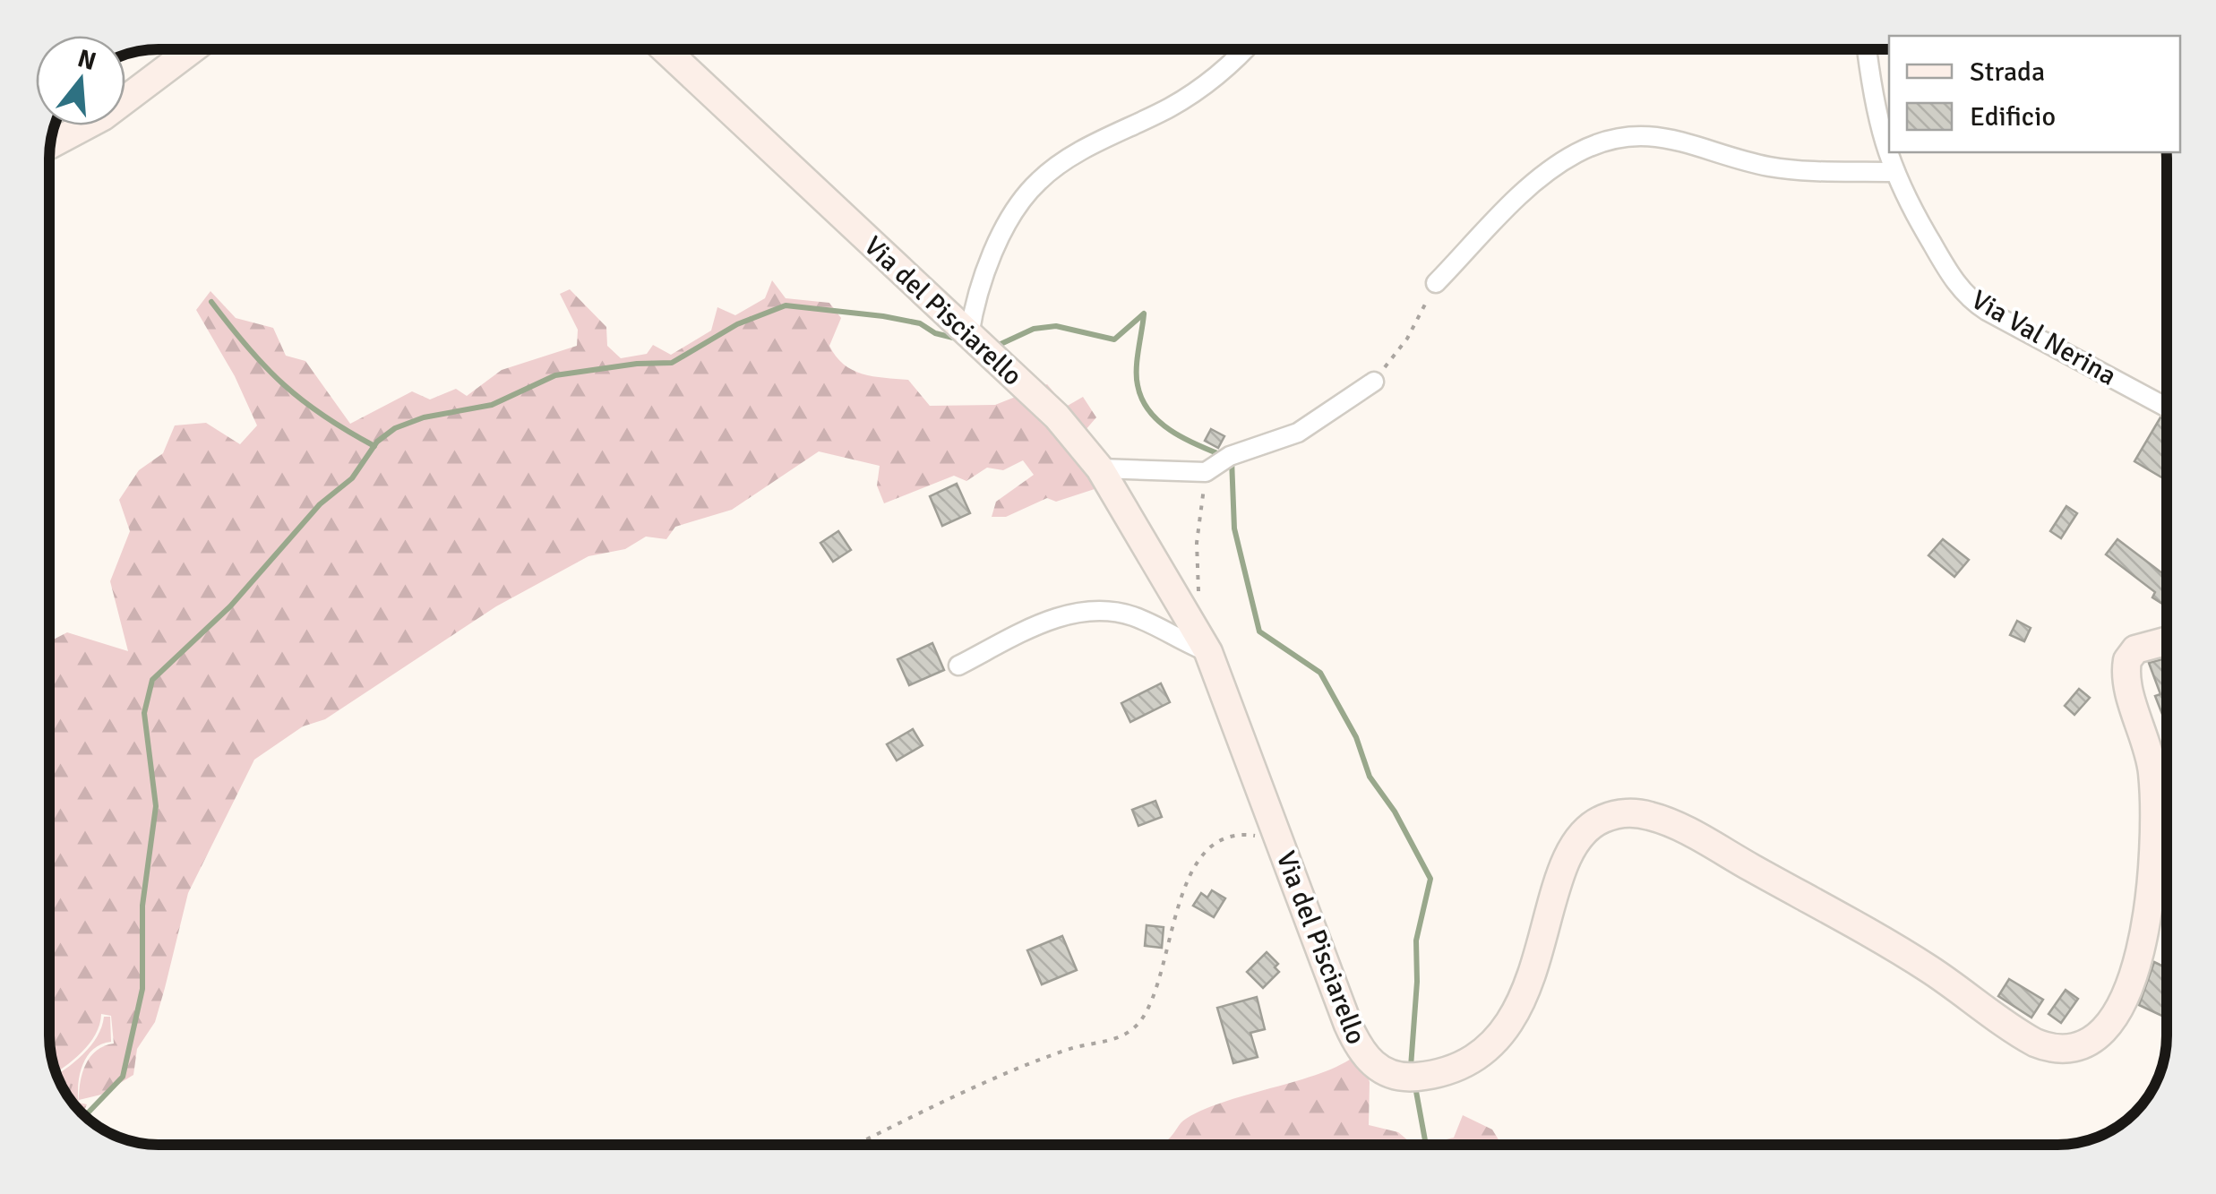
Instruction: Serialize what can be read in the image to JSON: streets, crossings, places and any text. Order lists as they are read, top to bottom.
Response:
{
  "streets": {
    "street": ["Via del Pisciarello", "Via Val Nerina"]
  },
  "legend": ["Strada", "Edificio"],
  "north": "top"
}
